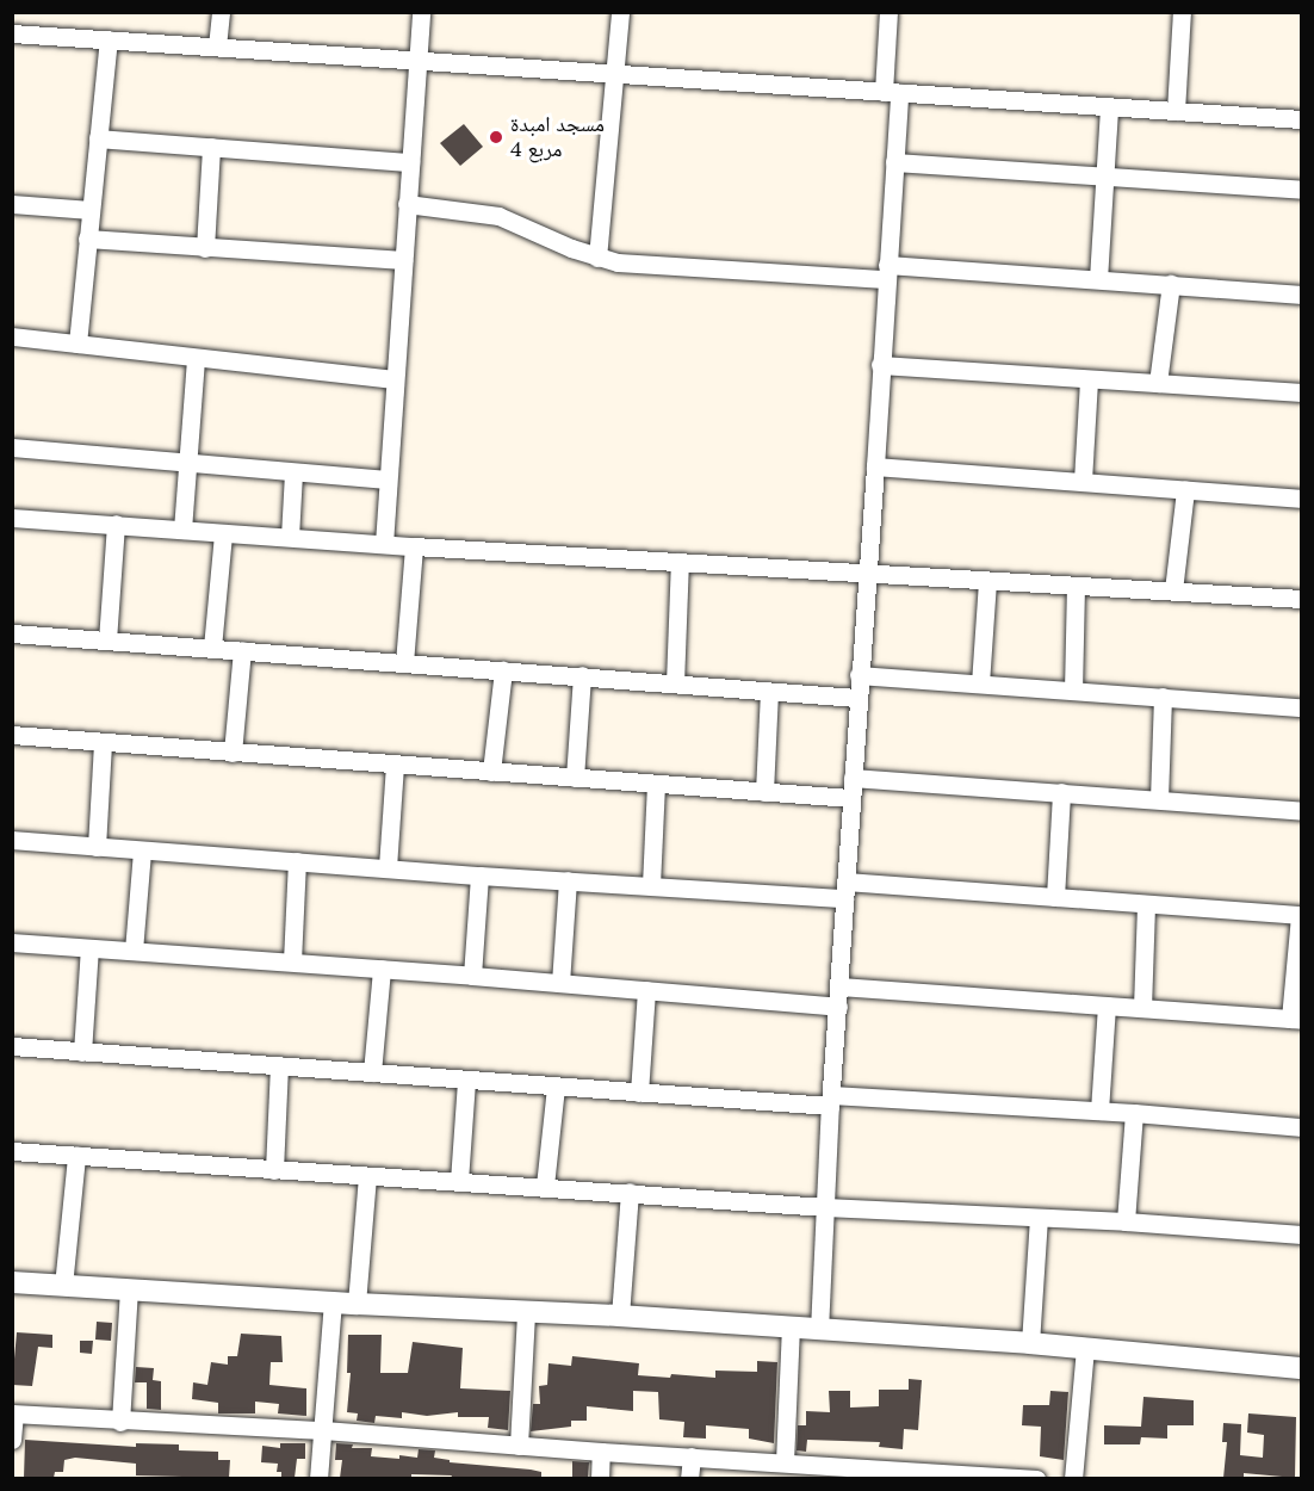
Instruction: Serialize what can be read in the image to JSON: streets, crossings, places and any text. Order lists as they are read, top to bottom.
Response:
{
  "places": ["مسجد امبدة مربع 4"]
}
